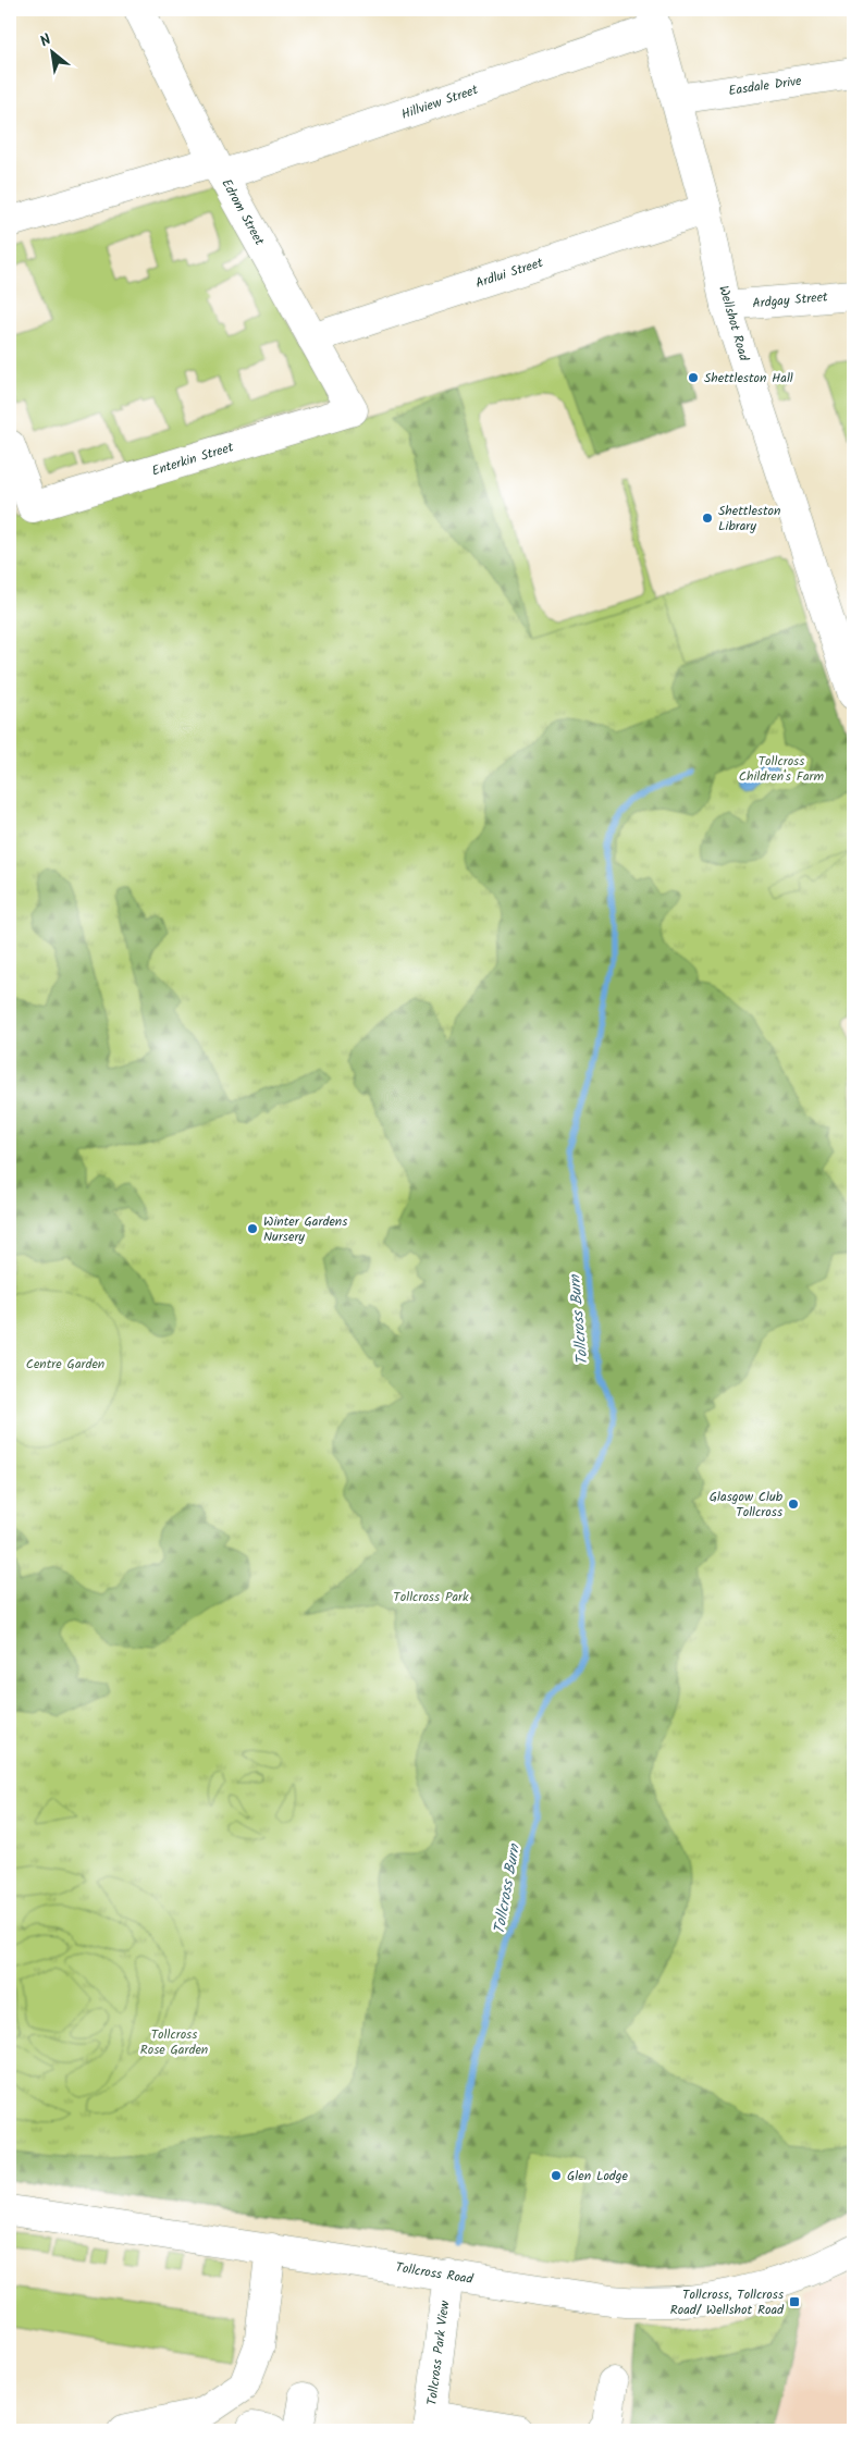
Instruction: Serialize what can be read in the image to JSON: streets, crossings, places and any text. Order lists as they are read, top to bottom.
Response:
{
  "streets": {
    "street": [
      "Easdale Drive",
      "Hillview Street",
      "Edrom Street",
      "Ardlui Street",
      "Ardgay Street",
      "Wellshot Road",
      "Enterkin Street",
      "Tollcross Road",
      "Tollcross Park View"
    ]
  },
  "crossings": [
    ["Easdale Drive", "Wellshot Road"],
    ["Hillview Street", "Edrom Street"],
    ["Hillview Street", "Wellshot Road"],
    ["Edrom Street", "Ardlui Street"],
    ["Edrom Street", "Enterkin Street"],
    ["Ardlui Street", "Wellshot Road"],
    ["Ardgay Street", "Wellshot Road"],
    ["Tollcross Road", "Tollcross Park View"]
  ],
  "water": ["Tollcross Burn"],
  "parks": [
    "Tollcross Children's Farm",
    "Centre Garden",
    "Tollcross Park",
    "Tollcross Rose Garden"
  ],
  "places": {
    "other": [
      "Shettleston Hall",
      "Shettleston Library",
      "Winter Gardens Nursery",
      "Glasgow Club Tollcross",
      "Glen Lodge"
    ],
    "transit": ["Tollcross, Tollcross Road/ Wellshot Road"]
  },
  "north": "top left"
}
